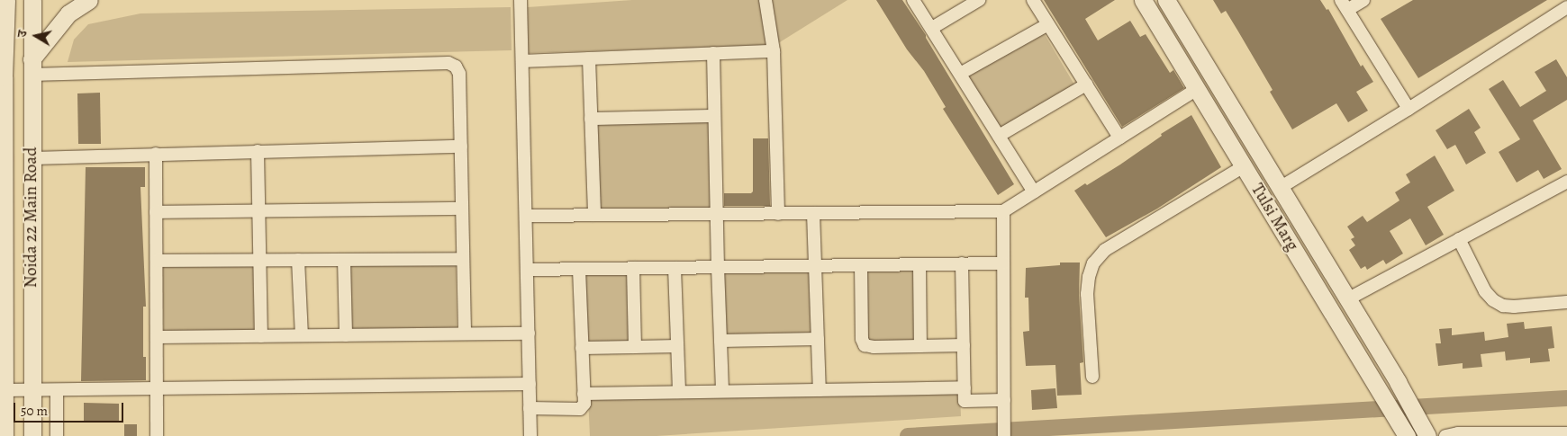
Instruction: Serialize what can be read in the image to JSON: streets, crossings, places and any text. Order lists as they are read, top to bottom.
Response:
{
  "streets": {
    "street": ["Noida 22 Main Road", "Tulsi Marg"]
  },
  "scale_bar": "50 m",
  "north": "left"
}
